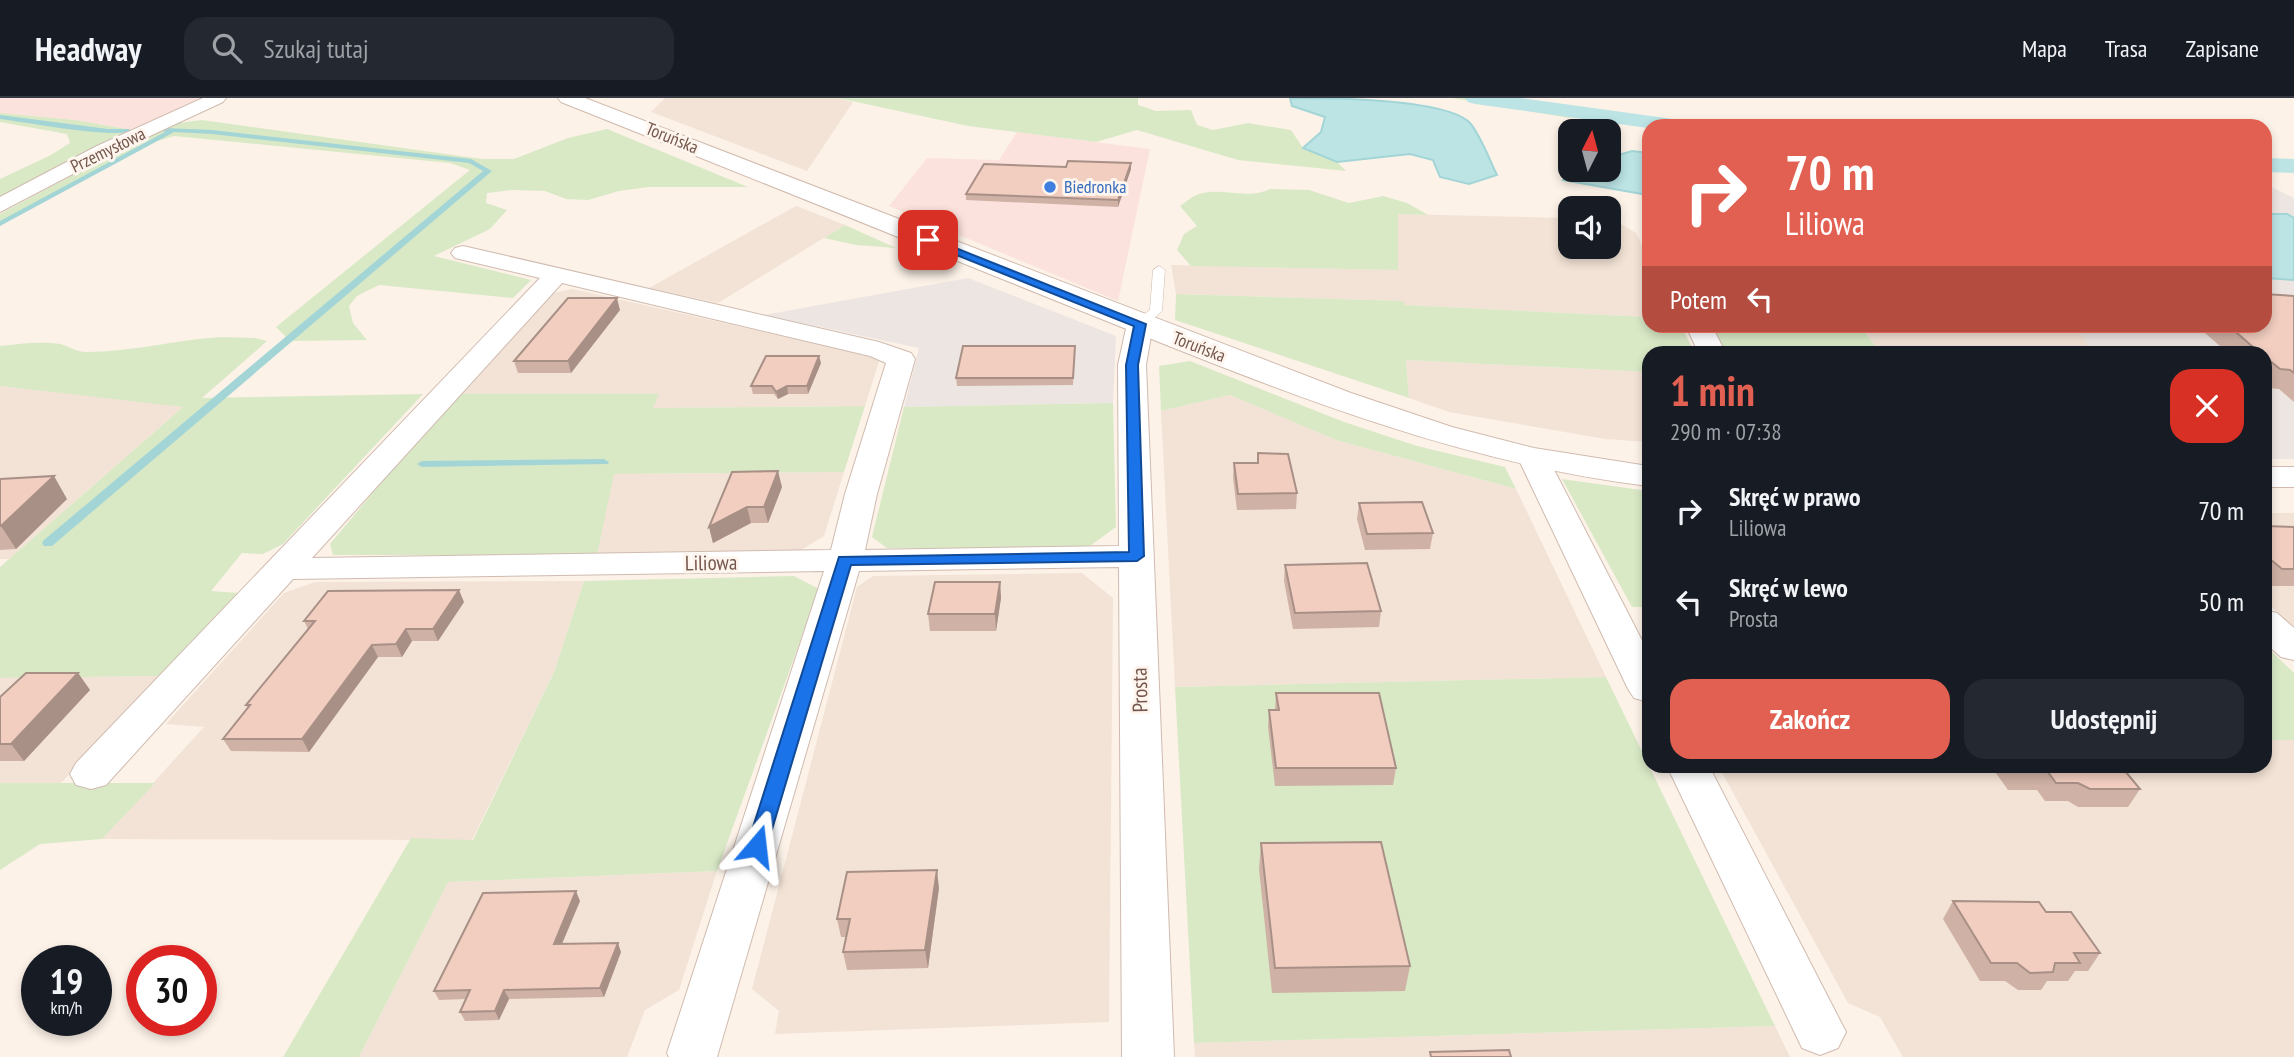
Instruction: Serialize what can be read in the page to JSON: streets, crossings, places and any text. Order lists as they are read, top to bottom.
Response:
{
  "streets": {
    "main road": ["Toruńska"],
    "street": ["Przemysłowa", "Liliowa", "Prosta"]
  },
  "crossings": [
    ["Toruńska", "Prosta"],
    ["Liliowa", "Prosta"]
  ],
  "places": ["Biedronka"],
  "north": "top",
  "page": {
    "header": "Headway",
    "search": "Szukaj tutaj",
    "nav": ["Mapa", "Trasa", "Zapisane"],
    "turn": ["70 m", "Liliowa"],
    "then": "Potem",
    "heading": ["1 min", "290 m · 07:38"],
    "list": [
      {
        "name": "Skręć w prawo",
        "note": "Liliowa",
        "value": "70 m"
      },
      {
        "name": "Skręć w lewo",
        "note": "Prosta",
        "value": "50 m"
      }
    ],
    "buttons": ["Zakończ", "Udostępnij"],
    "speed": "19 km/h",
    "limit": "30"
  }
}
